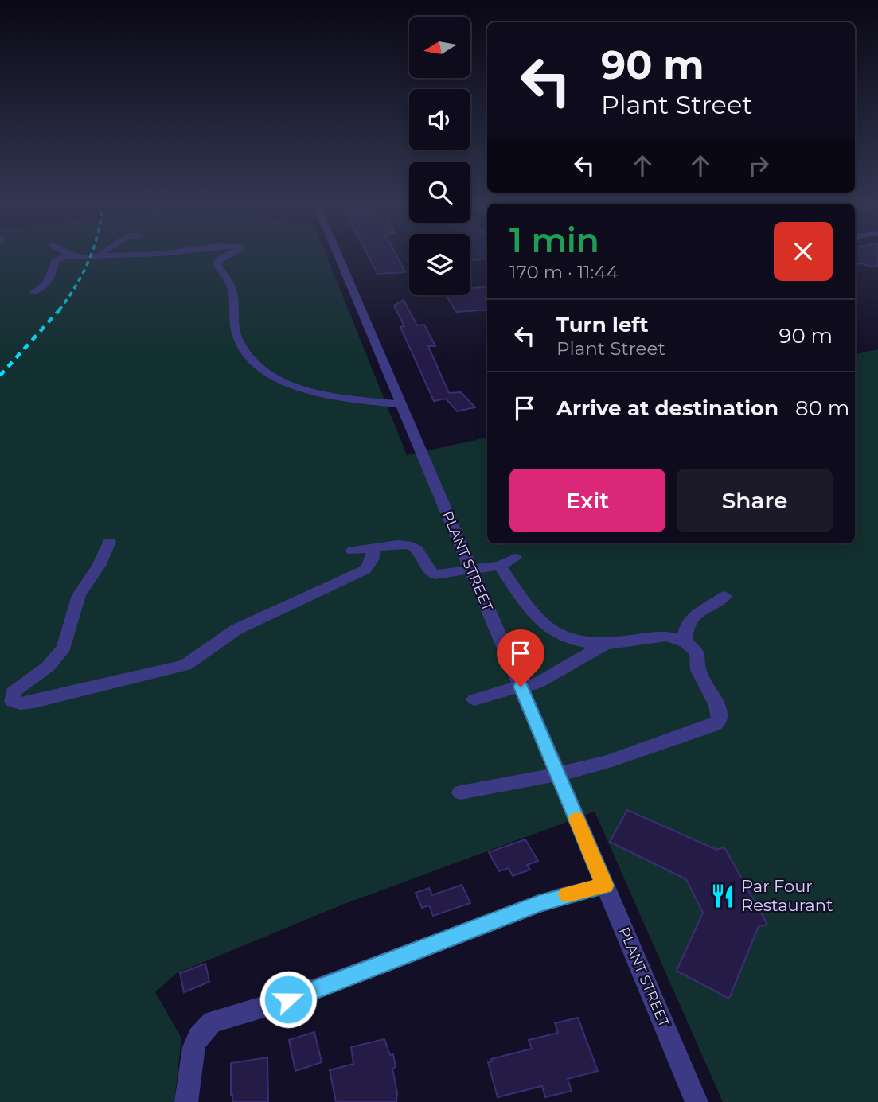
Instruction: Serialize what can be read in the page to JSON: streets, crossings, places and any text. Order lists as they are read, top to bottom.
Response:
{
  "streets": {
    "street": ["PLANT STREET"]
  },
  "places": {
    "restaurant": ["Par Four Restaurant"]
  },
  "north": "left",
  "page": {
    "turn": ["90 m", "Plant Street"],
    "heading": ["1 min", "170 m · 11:44"],
    "list": [
      {
        "name": "Turn left",
        "note": "Plant Street",
        "value": "90 m"
      },
      {
        "name": "Arrive at destination",
        "value": "80 m"
      }
    ],
    "buttons": ["Exit", "Share"]
  }
}
